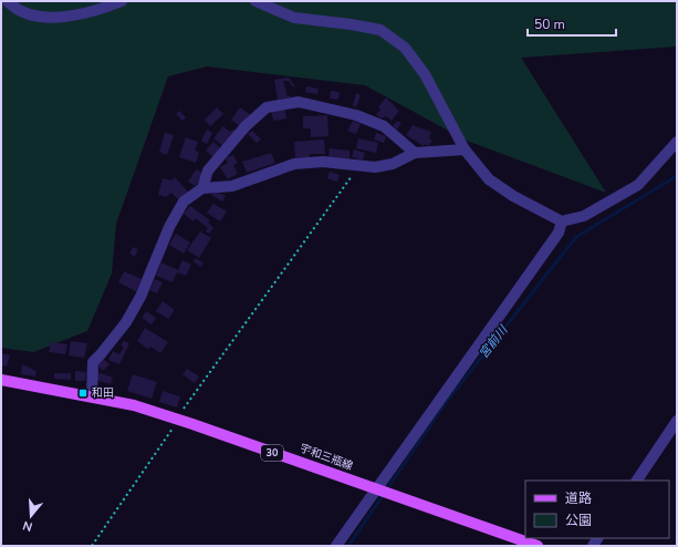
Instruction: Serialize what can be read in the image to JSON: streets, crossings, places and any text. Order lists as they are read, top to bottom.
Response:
{
  "streets": {
    "main road": ["30", "宇和三瓶線"]
  },
  "water": ["宮前川"],
  "places": {
    "transit": ["和田"]
  },
  "legend": ["道路", "公園"],
  "scale_bar": "50 m",
  "north": "bottom"
}
